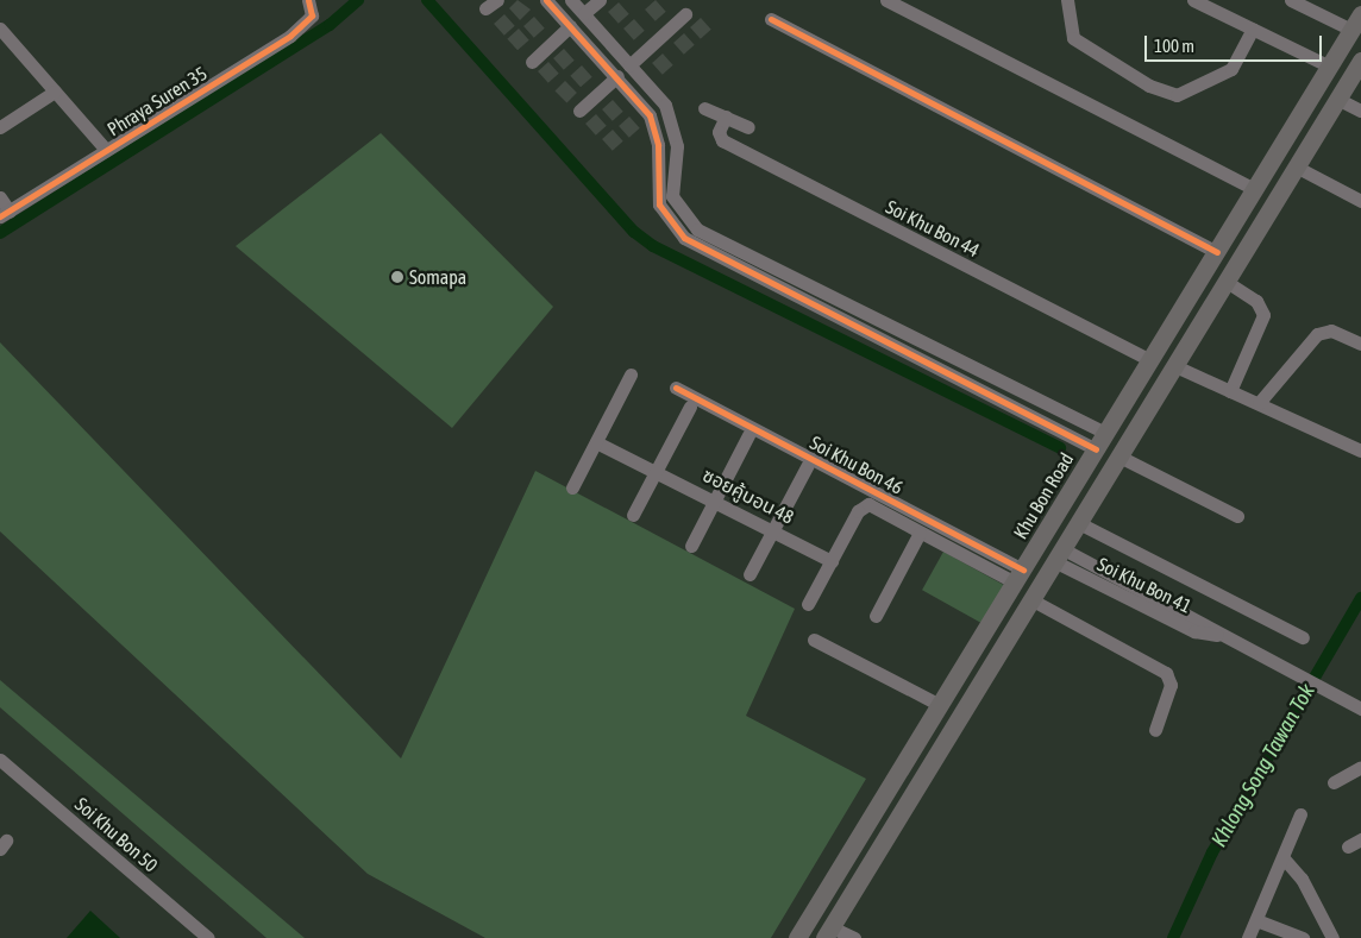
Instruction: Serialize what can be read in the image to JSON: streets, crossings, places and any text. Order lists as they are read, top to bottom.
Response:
{
  "streets": {
    "main road": ["Khu Bon Road"],
    "street": [
      "Phraya Suren 35",
      "Soi Khu Bon 44",
      "Soi Khu Bon 46",
      "ซอยคู้บอน 48",
      "Soi Khu Bon 41",
      "Soi Khu Bon 50"
    ]
  },
  "crossings": [
    ["Soi Khu Bon 44", "Khu Bon Road"],
    ["Soi Khu Bon 46", "Khu Bon Road"]
  ],
  "water": ["Khlong Song Tawan Tok"],
  "places": ["Somapa"],
  "scale_bar": "100 m"
}
